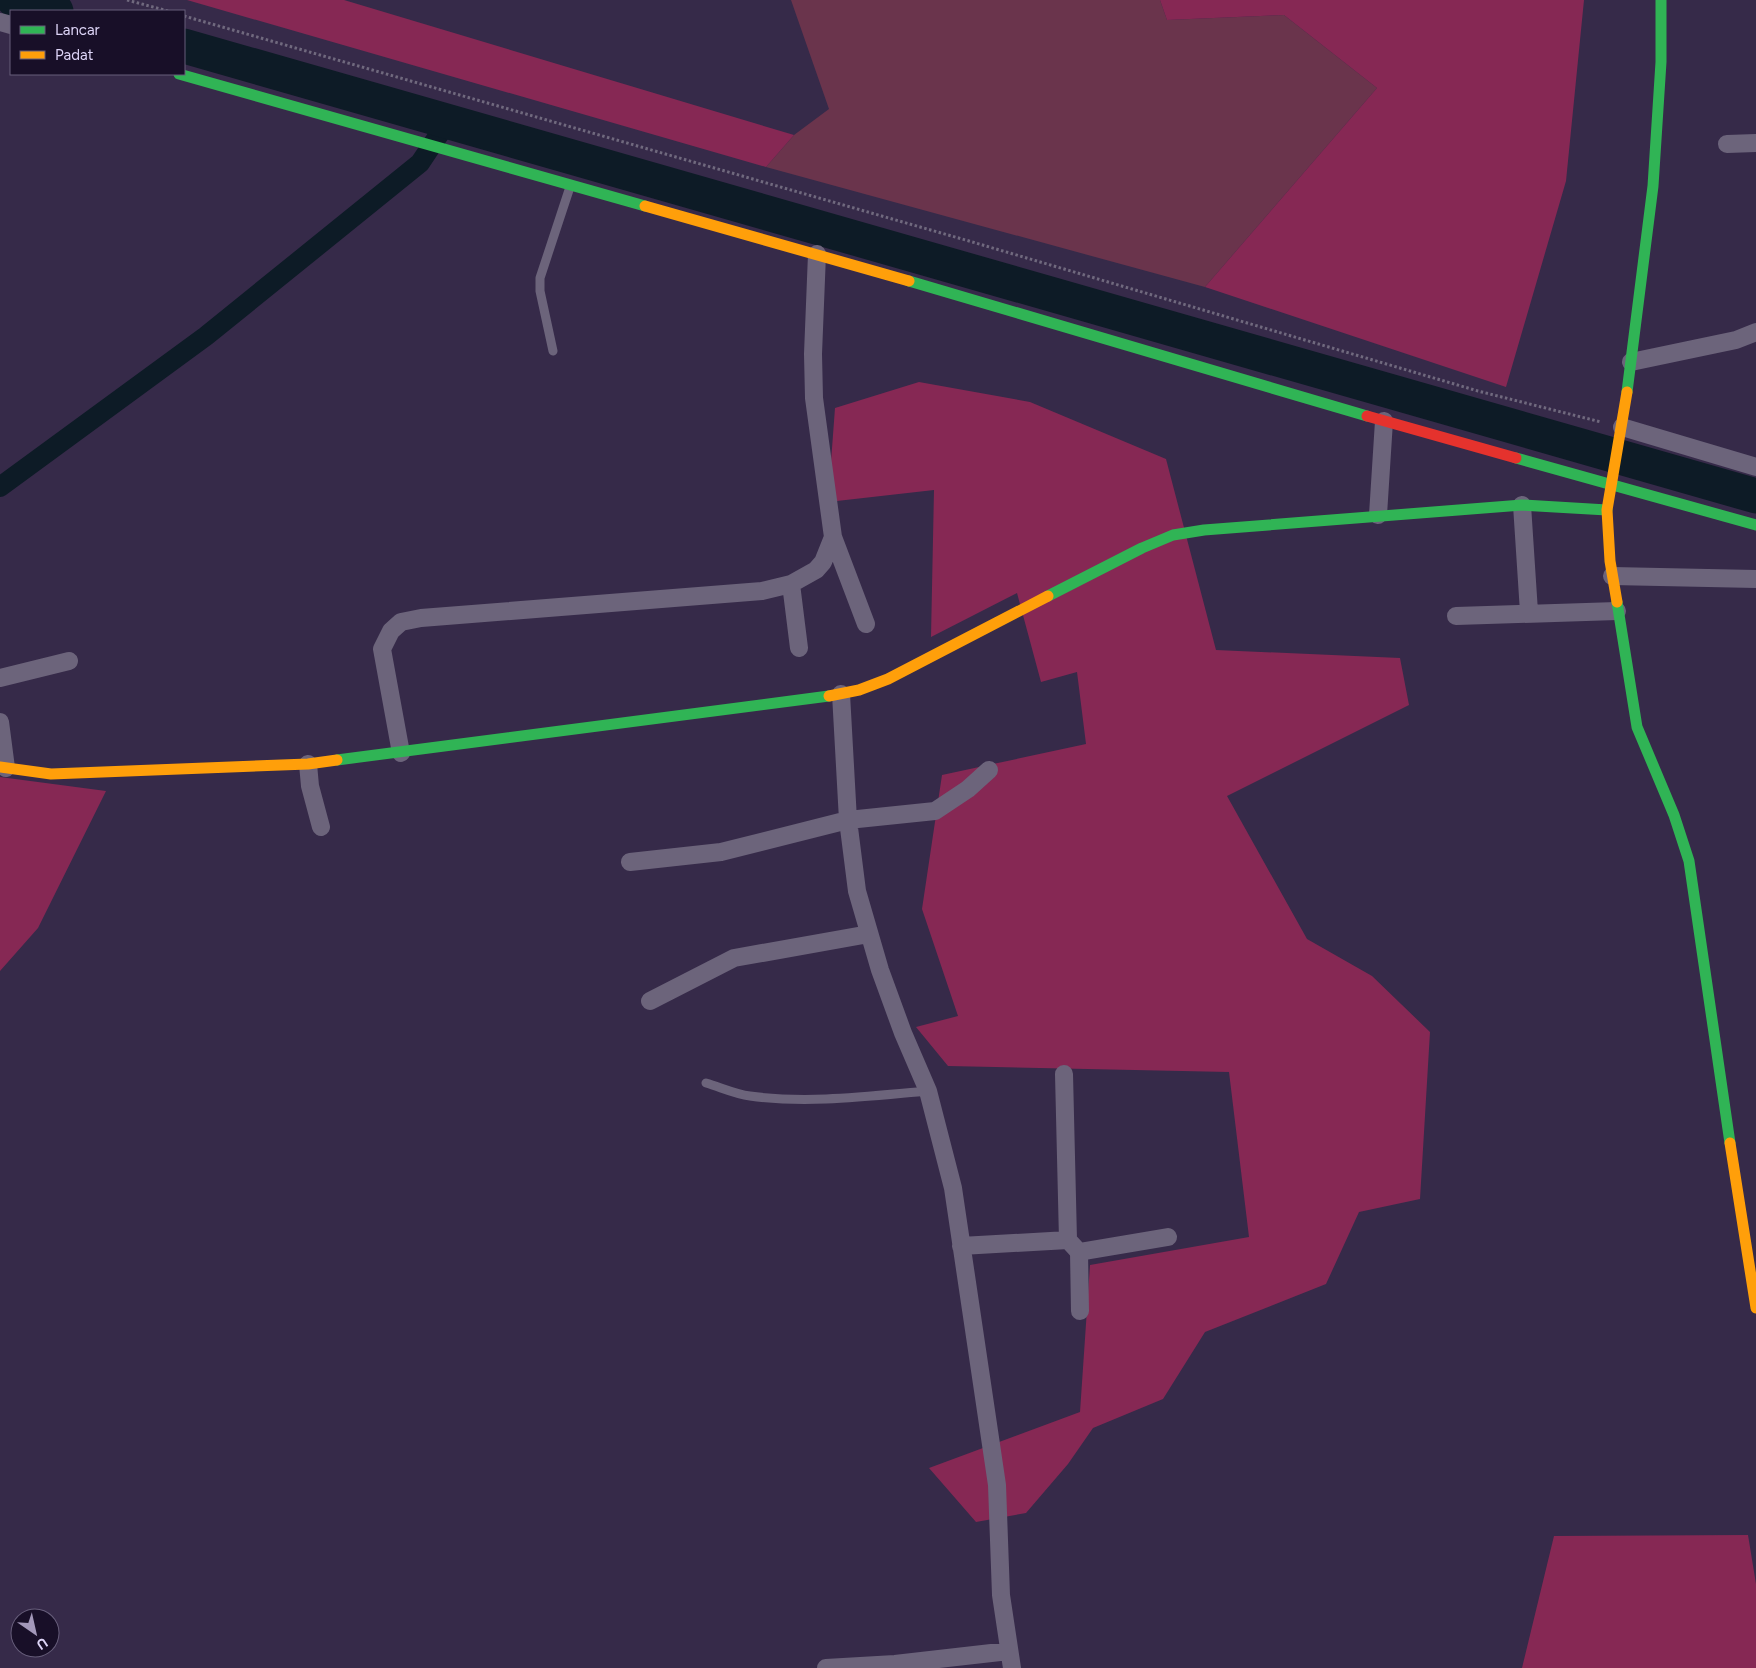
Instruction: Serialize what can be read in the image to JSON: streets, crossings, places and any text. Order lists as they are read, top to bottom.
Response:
{
  "legend": ["Lancar", "Padat"],
  "north": "bottom right"
}
